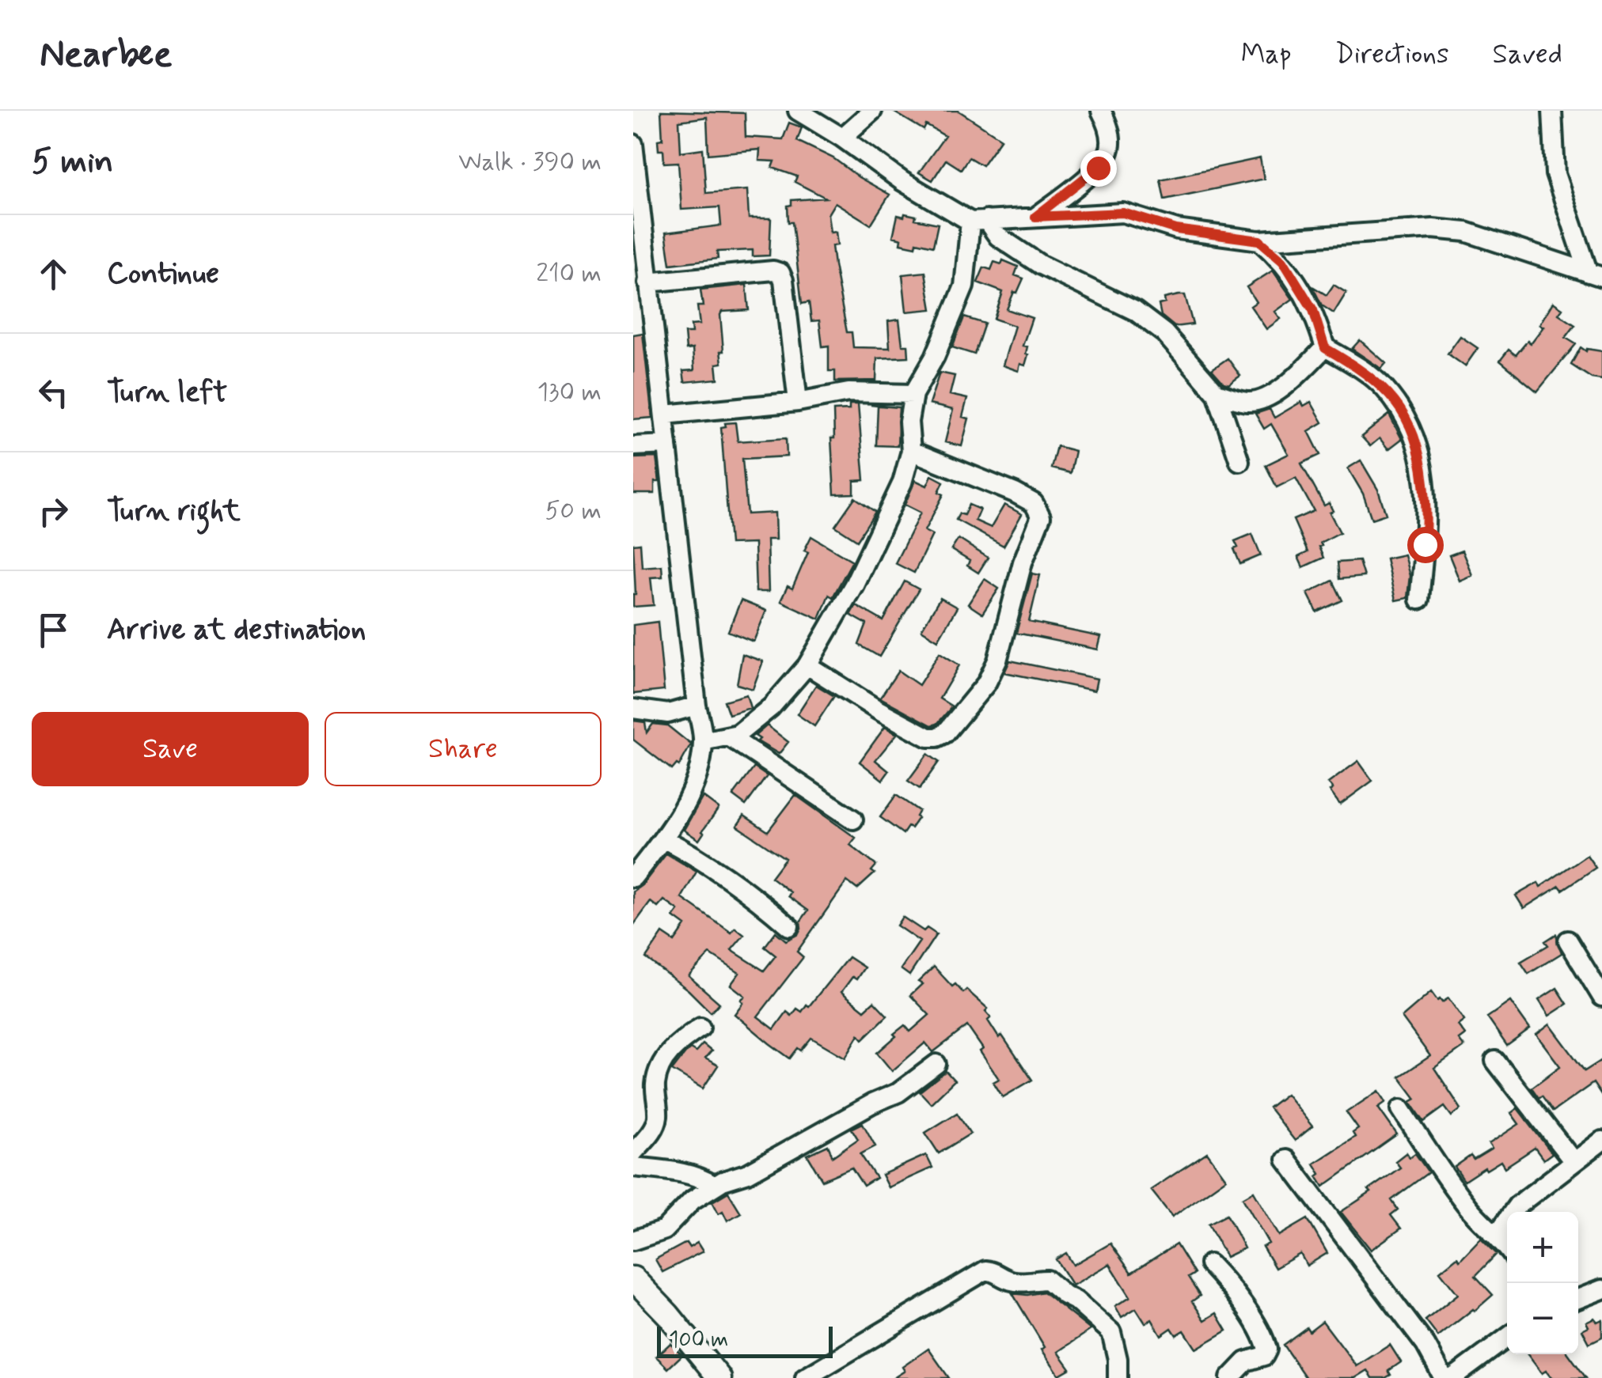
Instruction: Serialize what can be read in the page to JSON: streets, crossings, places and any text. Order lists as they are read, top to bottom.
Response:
{
  "scale_bar": "100 m",
  "page": {
    "header": "Nearbee",
    "nav": ["Map", "Directions", "Saved"],
    "heading": ["5 min", "Walk · 390 m"],
    "list": [
      ["Continue", "210 m"],
      ["Turn left", "130 m"],
      ["Turn right", "50 m"],
      "Arrive at destination"
    ],
    "buttons": ["Save", "Share"],
    "map_buttons": ["+", "−"],
    "scale": "100 m"
  }
}
